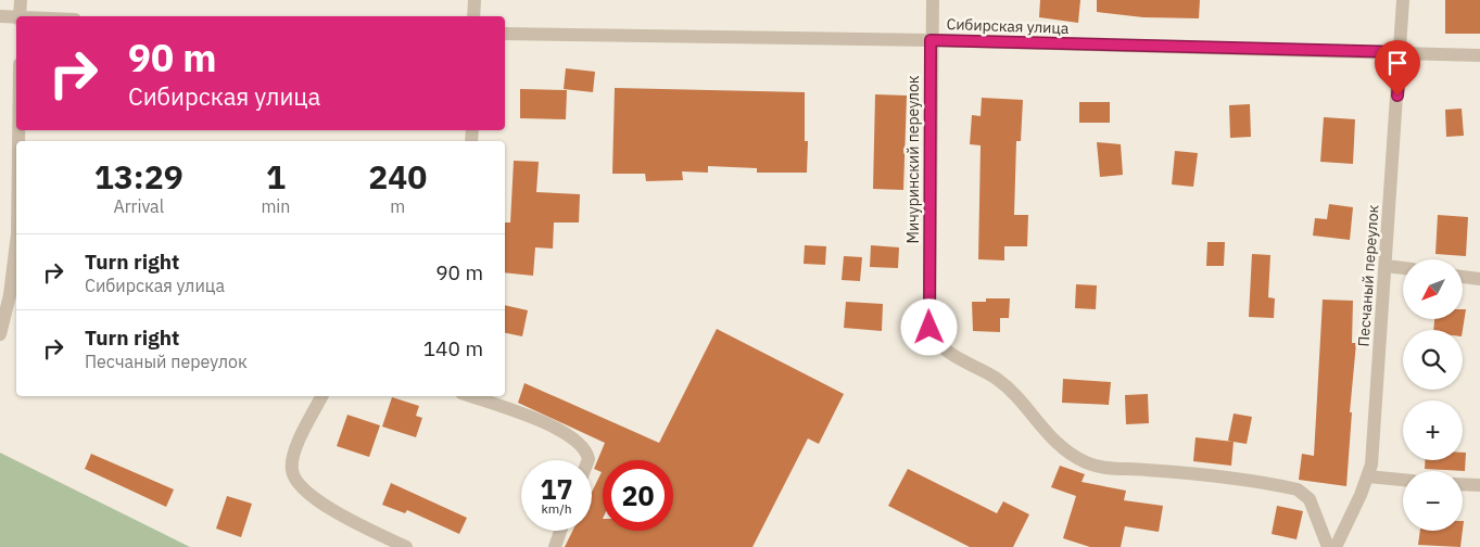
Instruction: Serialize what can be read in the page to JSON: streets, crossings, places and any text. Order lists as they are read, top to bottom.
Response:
{
  "streets": {
    "street": ["Сибирская улица", "Мичуринский переулок", "Песчаный переулок"]
  },
  "crossings": [
    ["Сибирская улица", "Мичуринский переулок"],
    ["Сибирская улица", "Песчаный переулок"]
  ],
  "north": "bottom left",
  "page": {
    "turn": ["90 m", "Сибирская улица"],
    "eta": [
      "13:29",
      "Arrival",
      "1",
      "min",
      "240",
      "m"
    ],
    "list": [
      {
        "name": "Turn right",
        "note": "Сибирская улица",
        "value": "90 m"
      },
      {
        "name": "Turn right",
        "note": "Песчаный переулок",
        "value": "140 m"
      }
    ],
    "map_buttons": ["+", "−"],
    "speed": "17 km/h",
    "limit": "20"
  }
}
